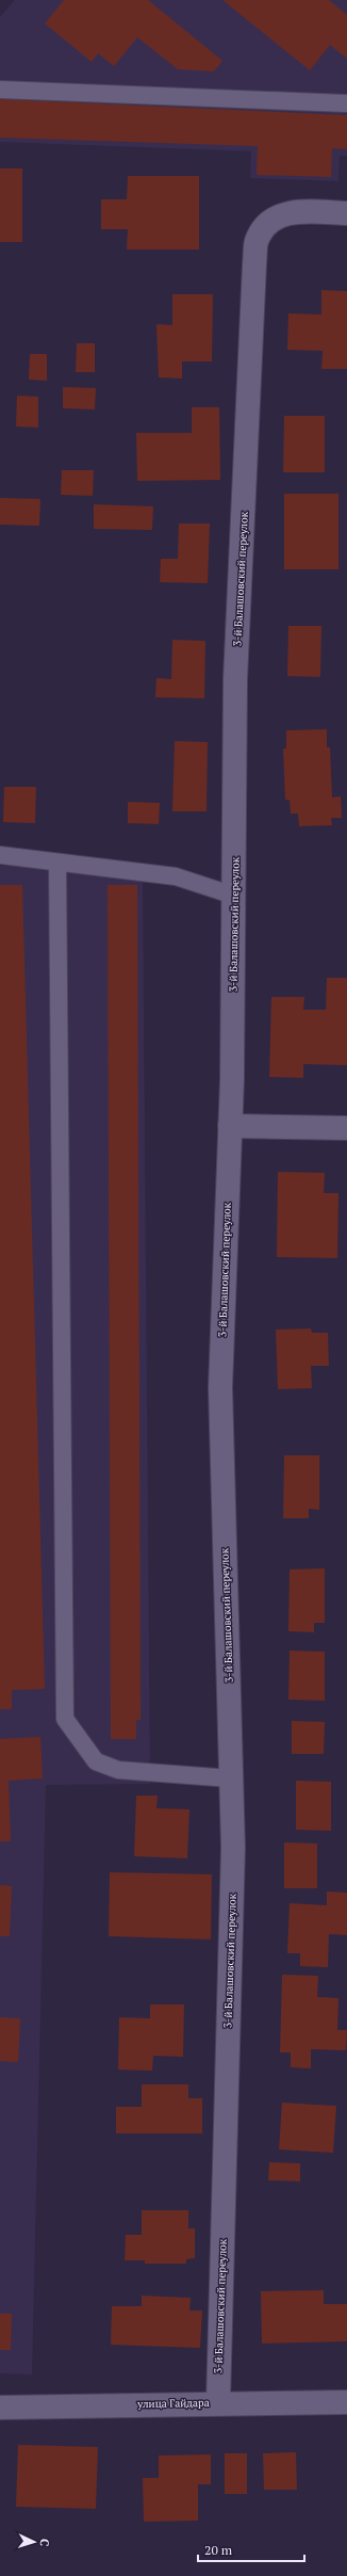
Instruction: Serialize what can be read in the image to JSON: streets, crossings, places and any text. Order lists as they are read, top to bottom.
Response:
{
  "streets": {
    "street": ["3-й Балашовский переулок", "улица Гайдара"]
  },
  "crossings": [
    ["3-й Балашовский переулок", "улица Гайдара"]
  ],
  "scale_bar": "20 m",
  "north": "right"
}
